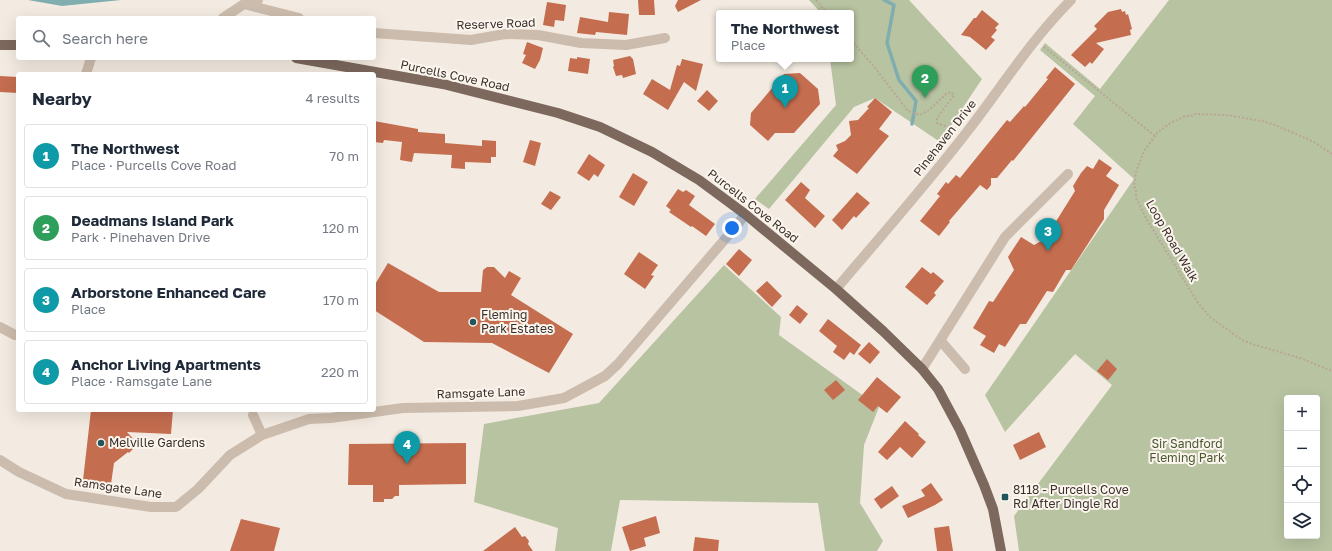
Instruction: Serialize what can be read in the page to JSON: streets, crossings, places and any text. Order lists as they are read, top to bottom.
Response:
{
  "streets": {
    "main road": ["Purcells Cove Road"],
    "street": ["Reserve Road", "Pinehaven Drive", "Ramsgate Lane"],
    "path": ["Loop Road Walk"]
  },
  "crossings": [
    ["Purcells Cove Road", "Pinehaven Drive"],
    ["Purcells Cove Road", "Ramsgate Lane"]
  ],
  "parks": ["Sir Sandford Fleming Park"],
  "places": {
    "other": ["Fleming Park Estates", "Melville Gardens"],
    "transit": ["8118 - Purcells Cove Rd After Dingle Rd"]
  },
  "page": {
    "popup": ["The Northwest", "Place"],
    "search": "Search here",
    "pins": [
      "2",
      "1",
      "3",
      "4"
    ],
    "heading": ["Nearby", "4 results"],
    "list": [
      {
        "mark": "1",
        "name": "The Northwest",
        "note": "Place · Purcells Cove Road",
        "value": "70 m"
      },
      {
        "mark": "2",
        "name": "Deadmans Island Park",
        "note": "Park · Pinehaven Drive",
        "value": "120 m"
      },
      {
        "mark": "3",
        "name": "Arborstone Enhanced Care",
        "note": "Place",
        "value": "170 m"
      },
      {
        "mark": "4",
        "name": "Anchor Living Apartments",
        "note": "Place · Ramsgate Lane",
        "value": "220 m"
      }
    ],
    "map_buttons": ["+", "−"]
  }
}
